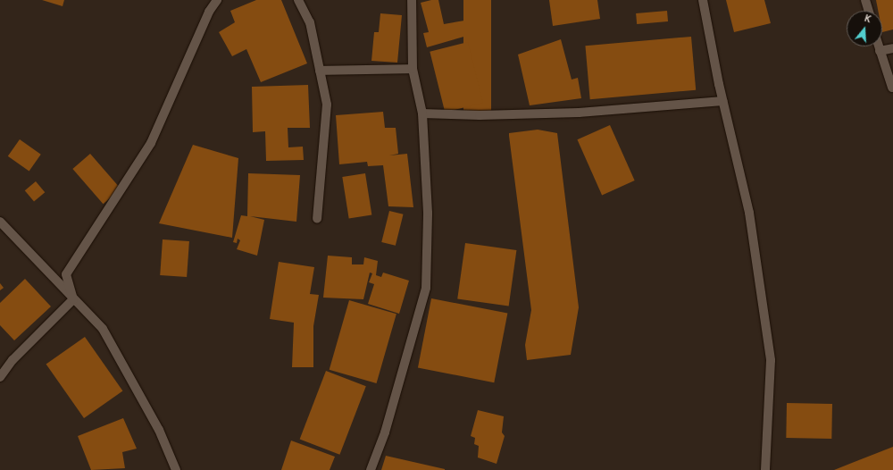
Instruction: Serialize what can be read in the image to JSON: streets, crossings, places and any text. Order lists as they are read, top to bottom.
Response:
{
  "north": "top"
}
